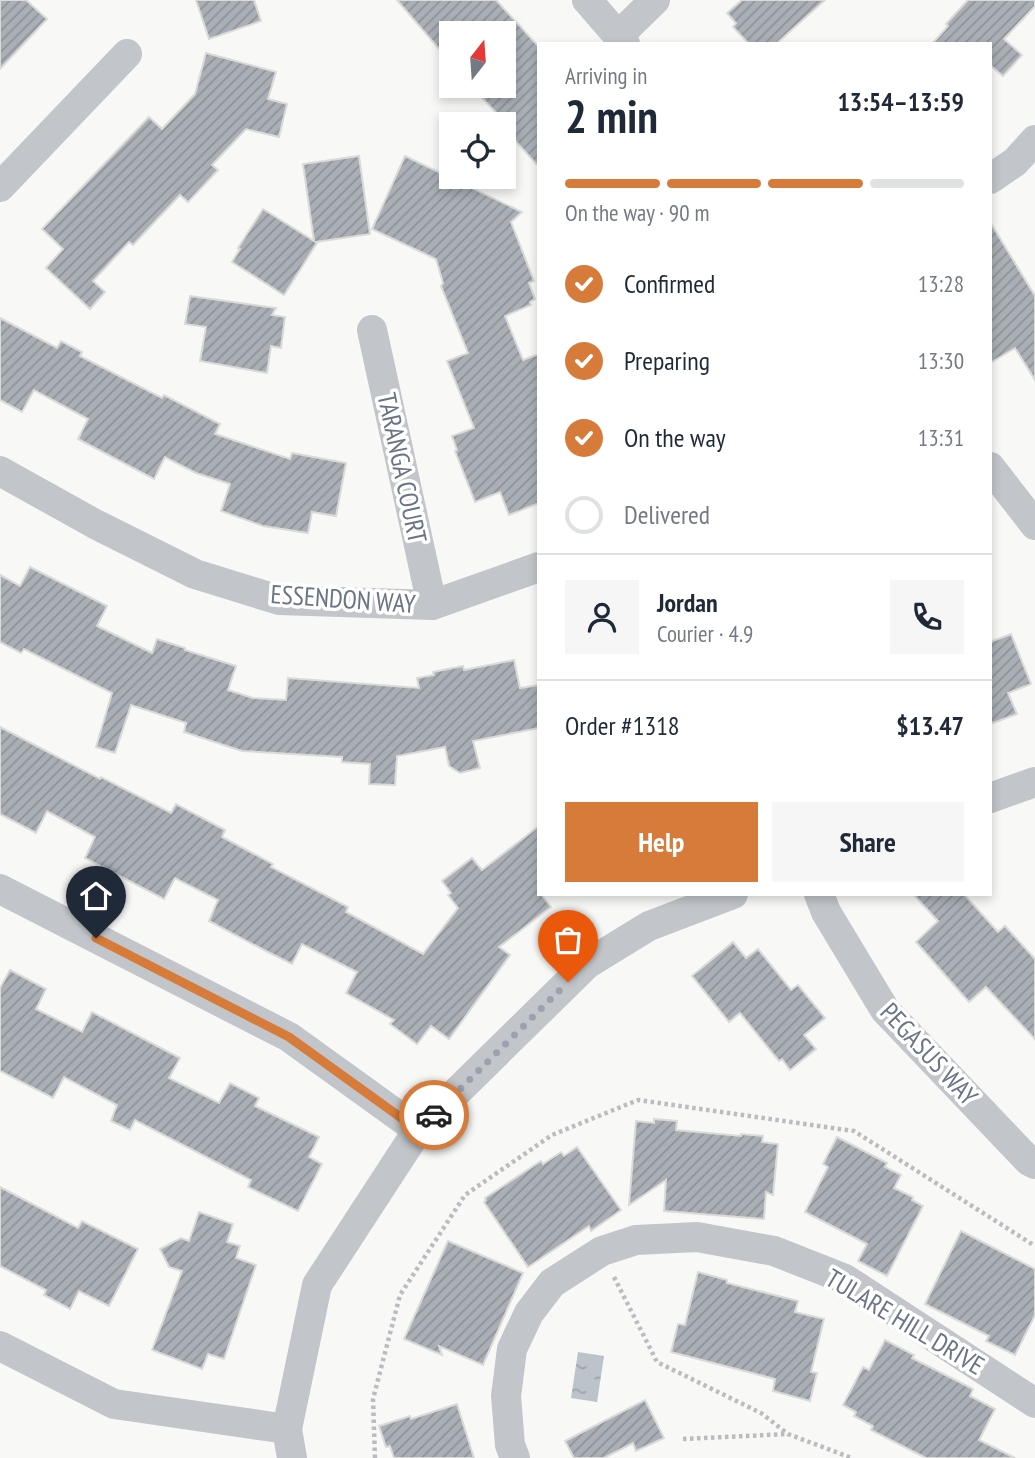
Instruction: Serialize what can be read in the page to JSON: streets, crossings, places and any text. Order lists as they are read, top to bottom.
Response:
{
  "streets": {
    "street": [
      "TARANGA COURT",
      "ESSENDON WAY",
      "PEGASUS WAY",
      "TULARE HILL DRIVE"
    ]
  },
  "crossings": [
    ["TARANGA COURT", "ESSENDON WAY"]
  ],
  "north": "top",
  "page": {
    "heading": ["2 min", "Arriving in", "13:54–13:59"],
    "panel": [
      "Jordan",
      "Courier · 4.9",
      "Order #1318",
      "$13.47"
    ],
    "bar": "On the way · 90 m",
    "list": [
      ["Confirmed", "13:28"],
      ["Preparing", "13:30"],
      ["On the way", "13:31"],
      "Delivered"
    ],
    "buttons": ["Help", "Share"]
  }
}
